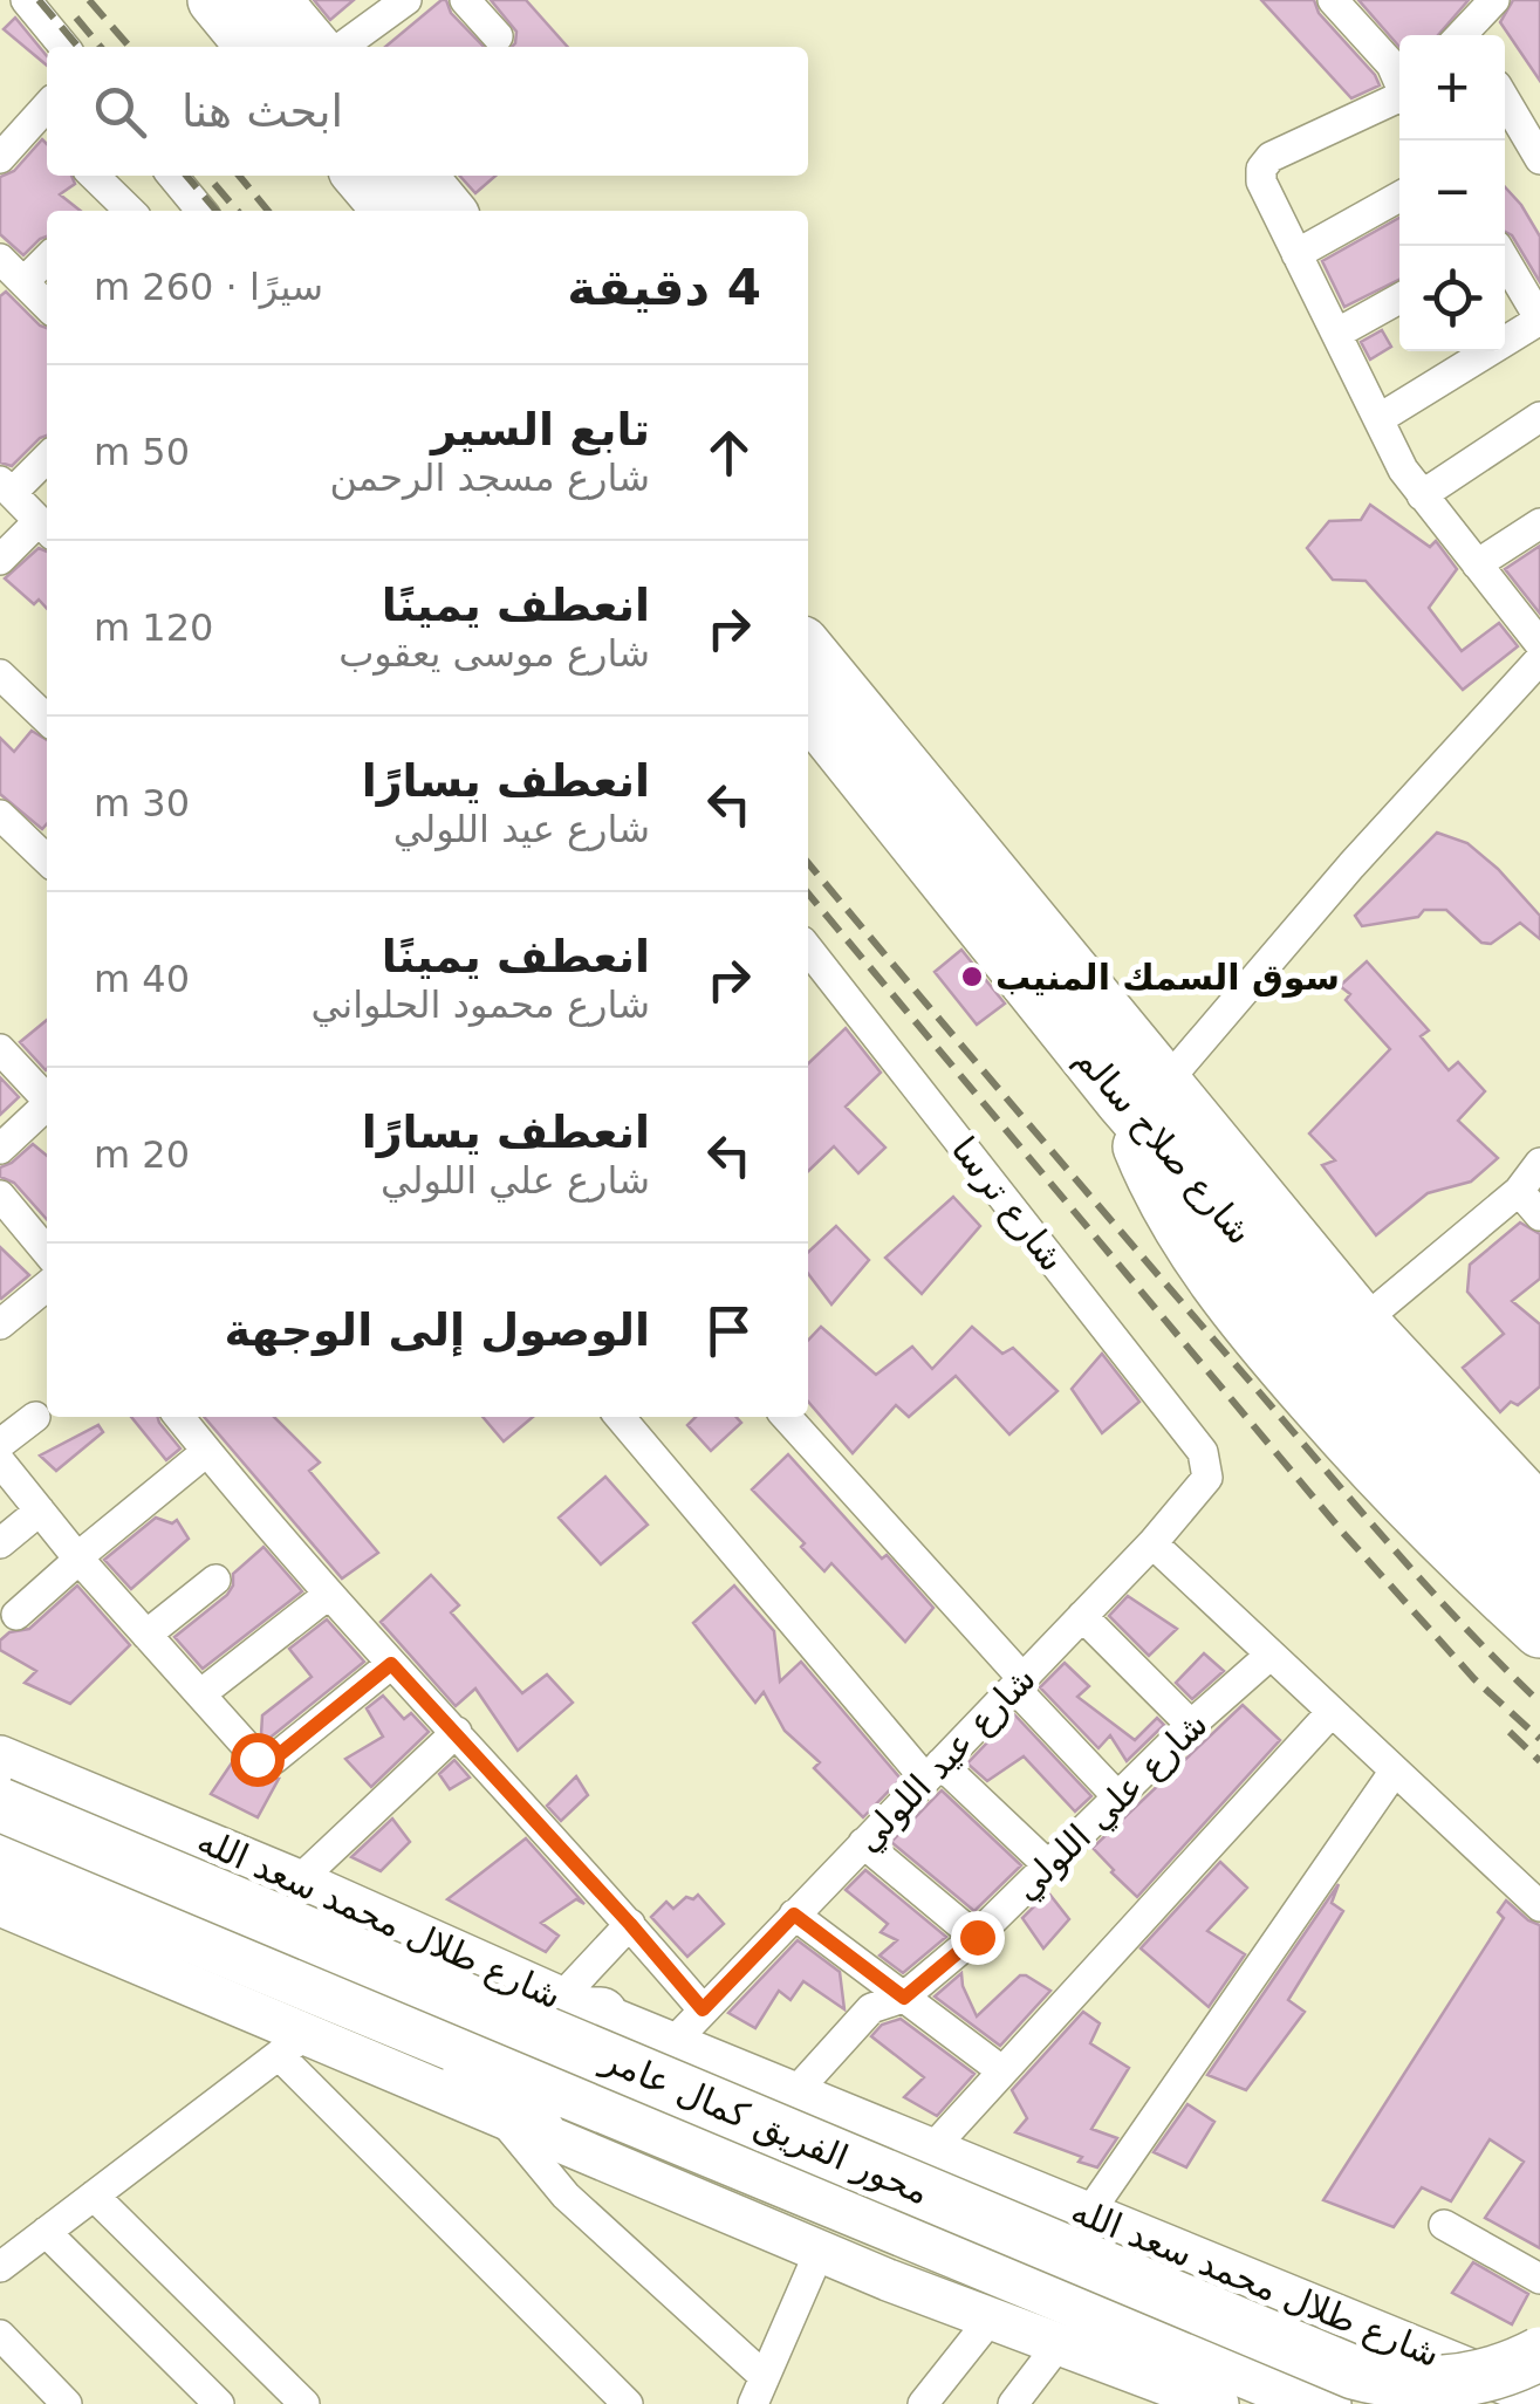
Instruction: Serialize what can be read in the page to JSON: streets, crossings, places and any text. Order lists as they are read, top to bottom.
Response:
{
  "streets": {
    "highway": ["شارع صلاح سالم", "محور الفريق كمال عامر"],
    "main road": ["شارع طلال محمد سعد الله"],
    "street": ["شارع ترسا", "شارع عيد اللولي", "شارع علي اللولي"]
  },
  "crossings": [
    ["شارع ترسا", "شارع عيد اللولي"],
    ["شارع عيد اللولي", "شارع طلال محمد سعد الله"],
    ["شارع علي اللولي", "شارع طلال محمد سعد الله"],
    ["شارع طلال محمد سعد الله", "محور الفريق كمال عامر"]
  ],
  "places": ["سوق السمك المنيب"],
  "page": {
    "map_buttons": ["+", "−"],
    "search": "ابحث هنا",
    "heading": ["4 دقيقة", "سيرًا · 260 m"],
    "list": [
      ["تابع السير", "شارع مسجد الرحمن", "50 m"],
      ["انعطف يمينًا", "شارع موسى يعقوب", "120 m"],
      ["انعطف يسارًا", "شارع عيد اللولي", "30 m"],
      ["انعطف يمينًا", "شارع محمود الحلواني", "40 m"],
      ["انعطف يسارًا", "شارع علي اللولي", "20 m"],
      "الوصول إلى الوجهة"
    ]
  }
}
